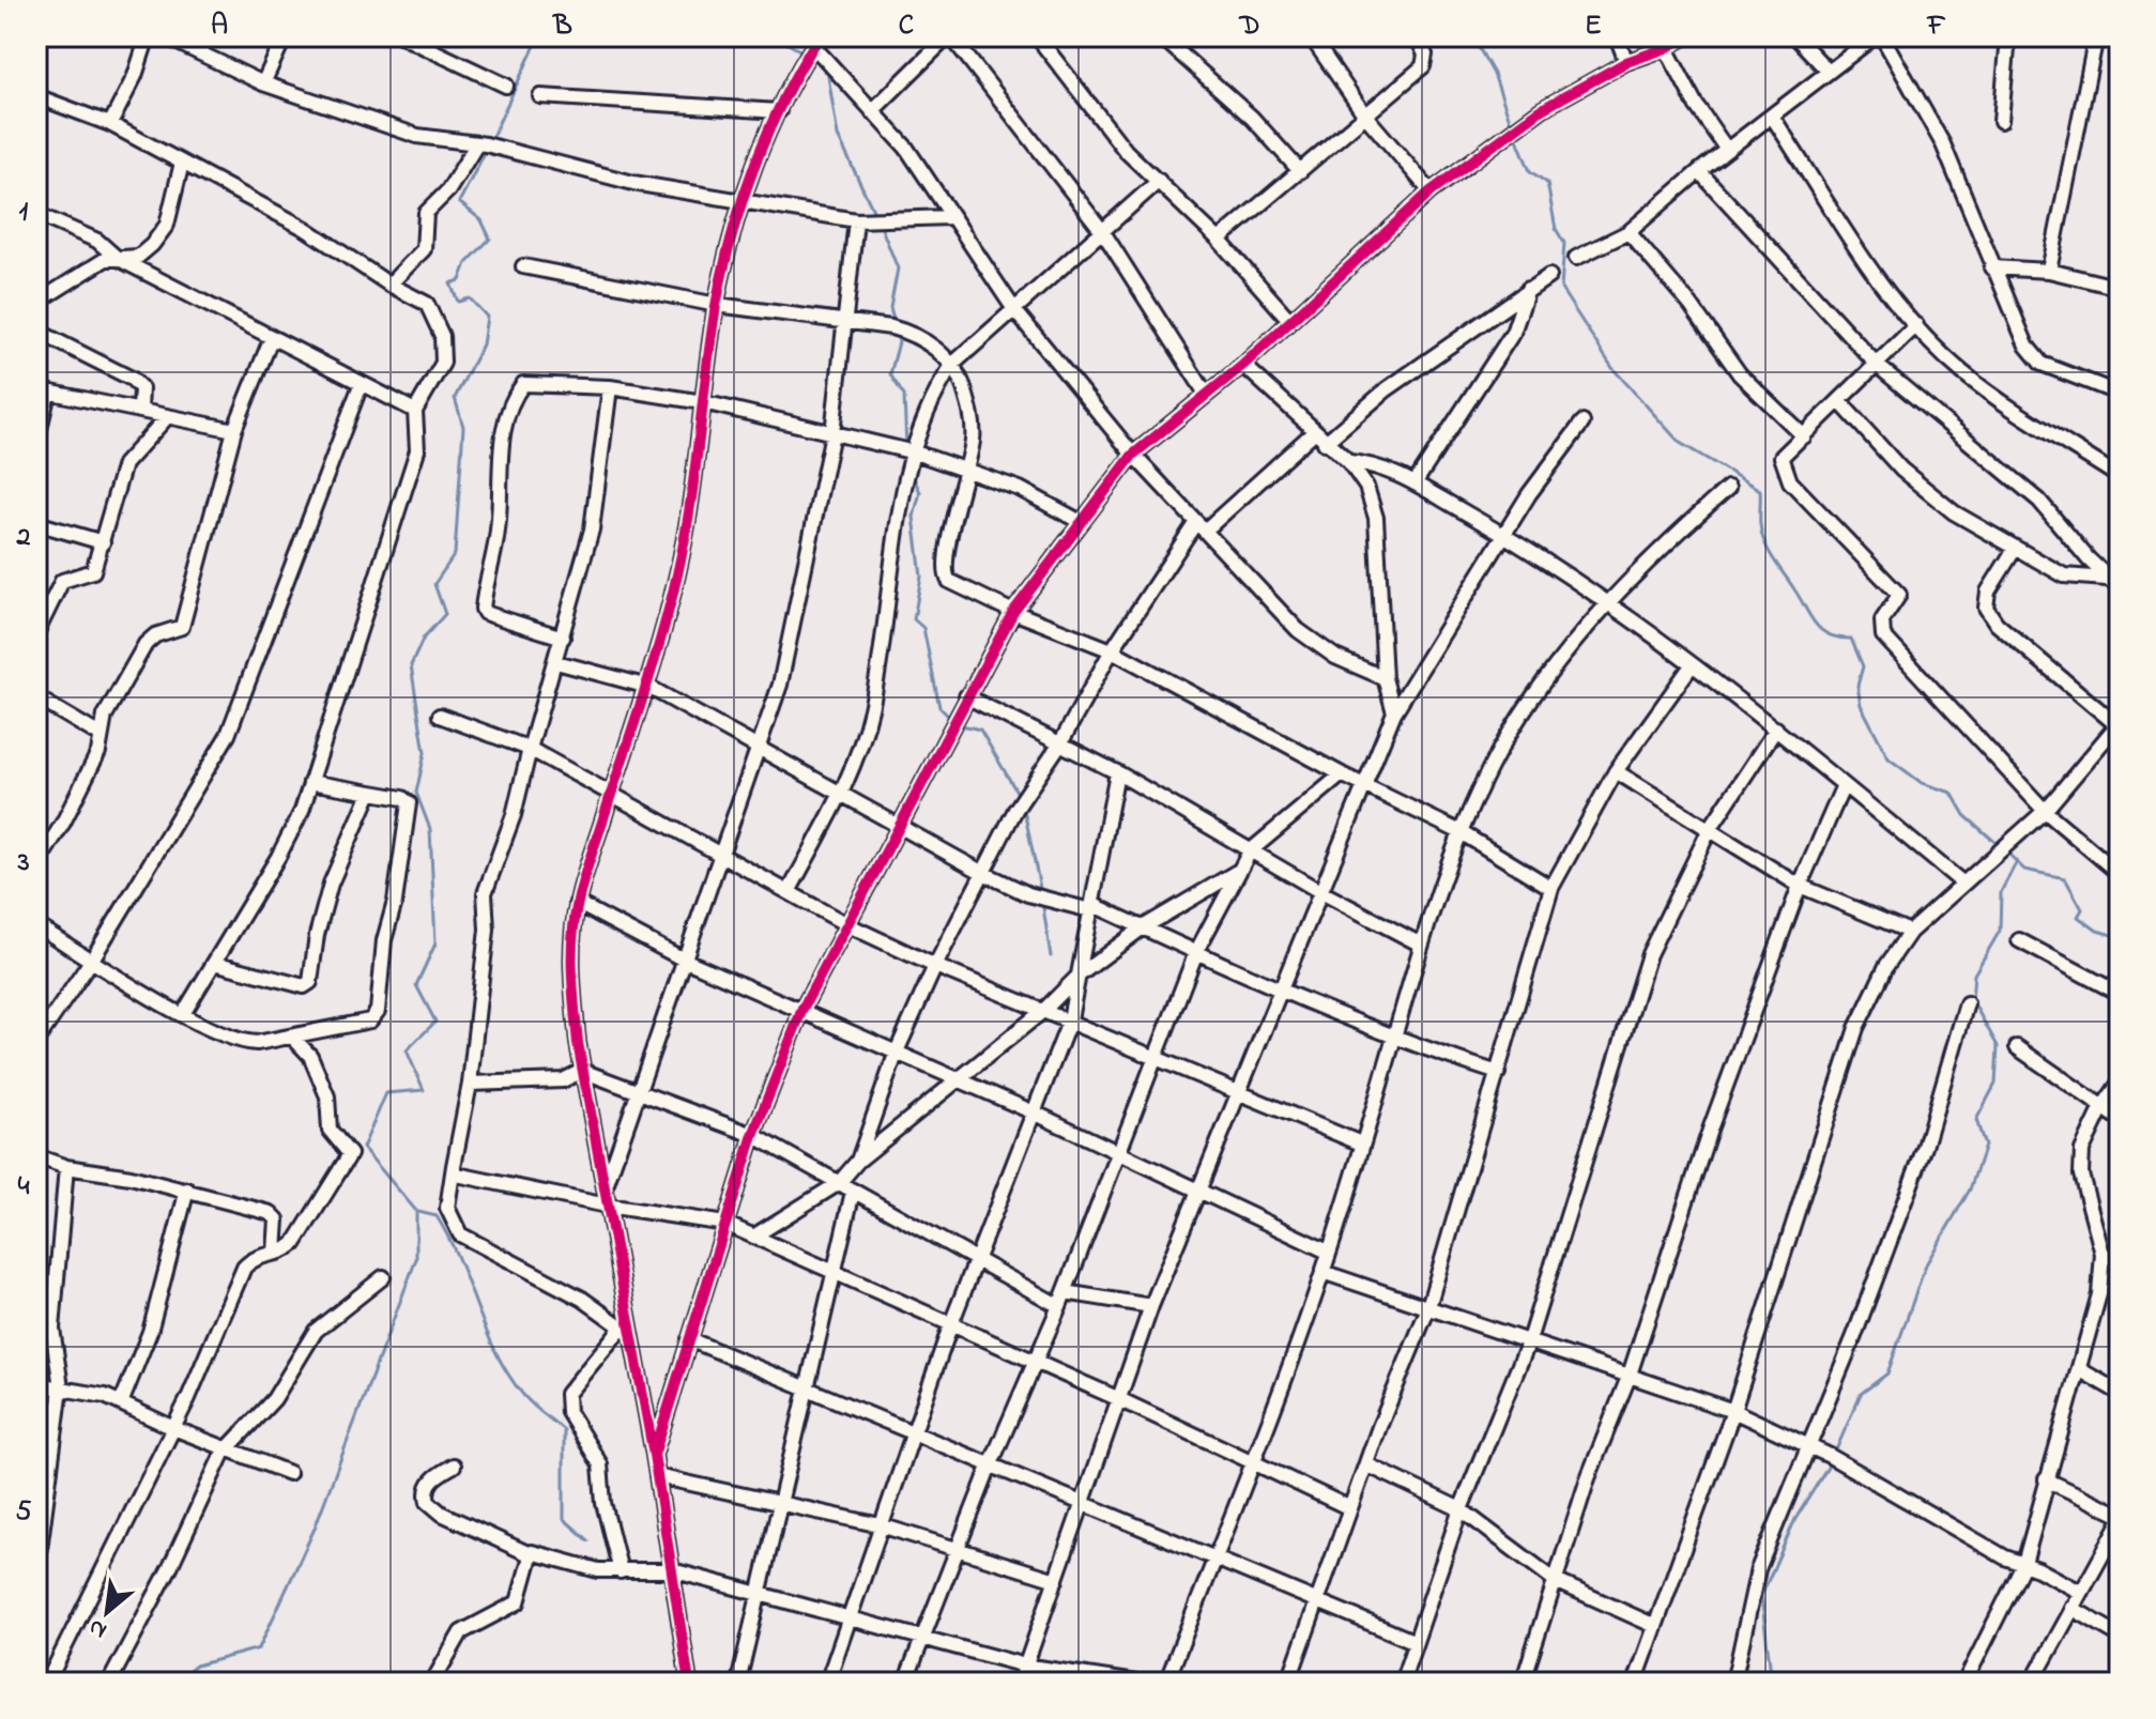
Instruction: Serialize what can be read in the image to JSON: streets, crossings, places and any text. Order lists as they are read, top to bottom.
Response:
{
  "north": "bottom left",
  "grid": {
    "columns": [
      "A",
      "B",
      "C",
      "D",
      "E",
      "F"
    ],
    "rows": [
      "1",
      "2",
      "3",
      "4",
      "5"
    ]
  }
}
